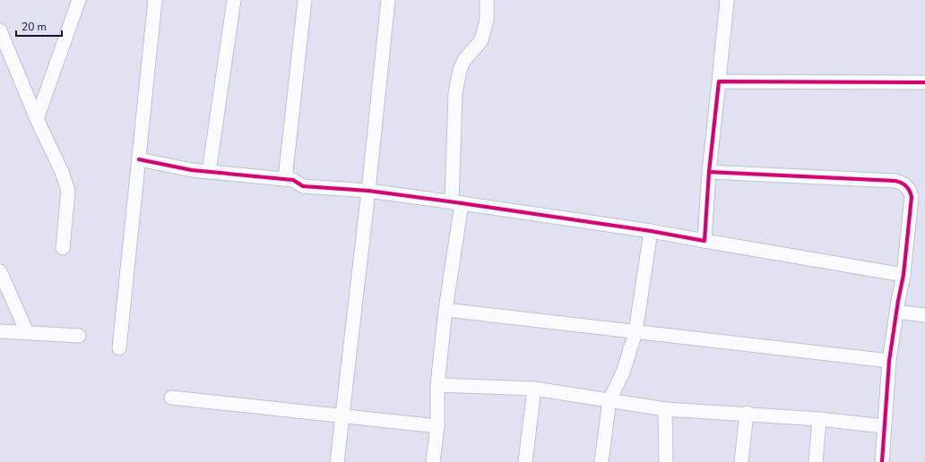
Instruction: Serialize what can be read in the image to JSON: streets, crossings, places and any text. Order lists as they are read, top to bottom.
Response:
{
  "scale_bar": "20 m"
}
